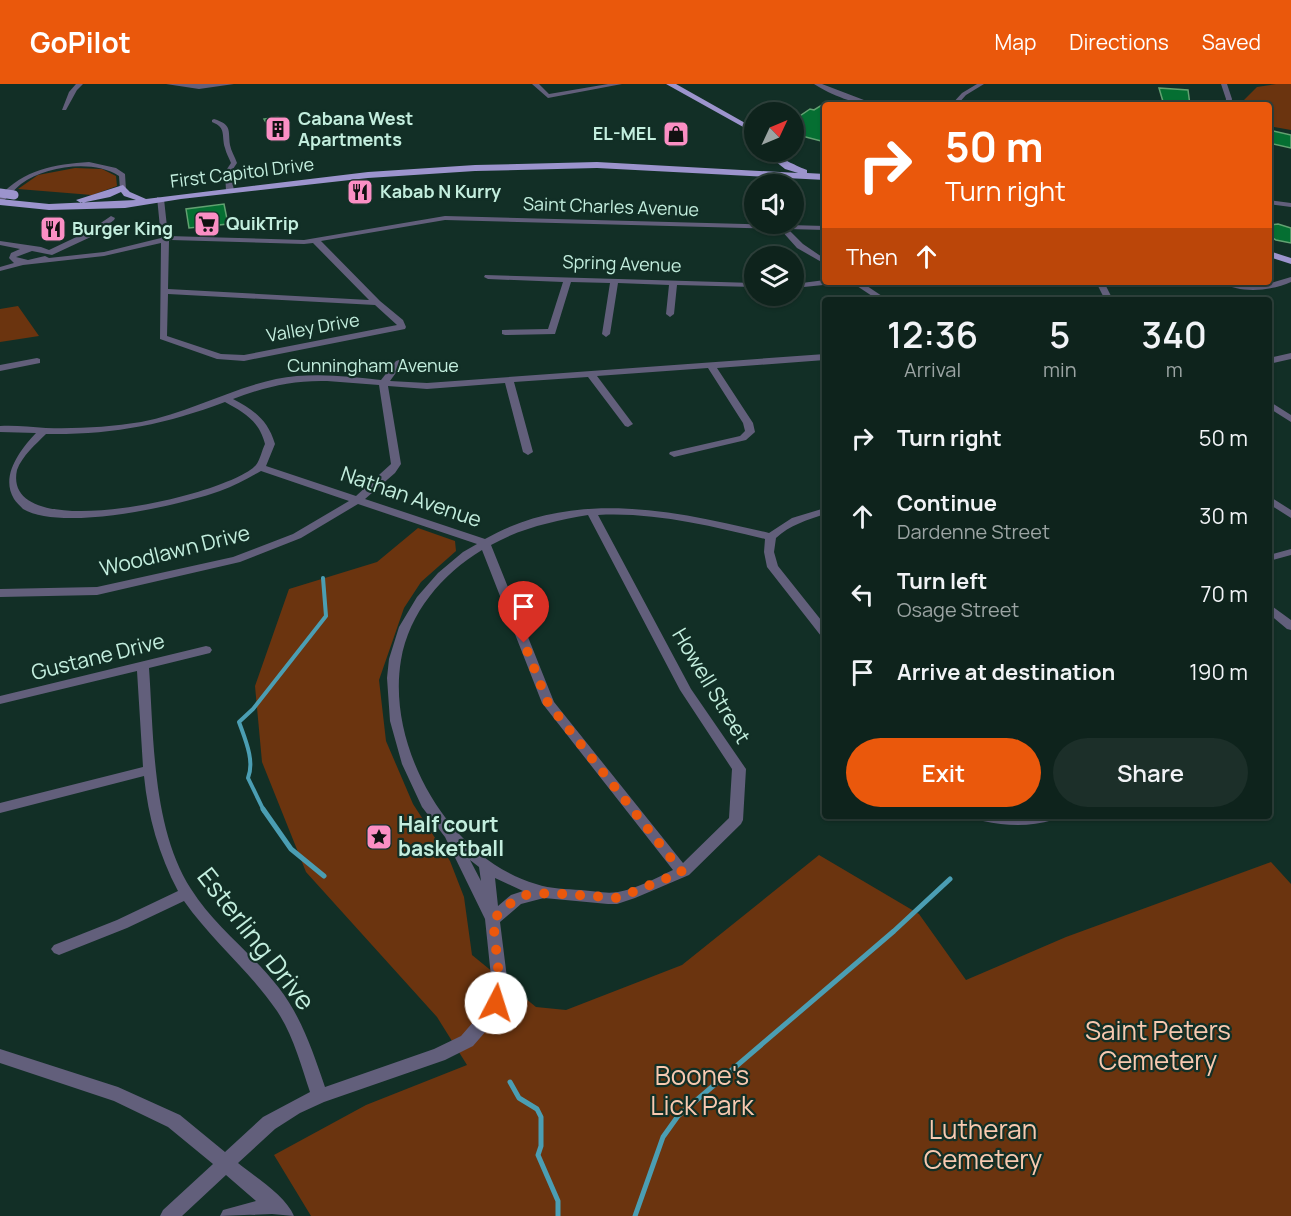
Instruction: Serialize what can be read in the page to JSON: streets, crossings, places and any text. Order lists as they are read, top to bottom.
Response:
{
  "streets": {
    "main road": ["First Capitol Drive"],
    "street": [
      "Saint Charles Avenue",
      "Spring Avenue",
      "Valley Drive",
      "Cunningham Avenue",
      "Nathan Avenue",
      "Woodlawn Drive",
      "Gustane Drive",
      "Howell Street",
      "Esterling Drive"
    ]
  },
  "crossings": [
    ["Cunningham Avenue", "Woodlawn Drive"],
    ["Nathan Avenue", "Woodlawn Drive"],
    ["Nathan Avenue", "Howell Street"],
    ["Gustane Drive", "Esterling Drive"]
  ],
  "parks": ["Saint Peters Cemetery", "Boone's Lick Park", "Lutheran Cemetery"],
  "places": {
    "building": ["Cabana West Apartments"],
    "shop": ["EL-MEL"],
    "restaurant": ["Kabab N Kurry", "Burger King"],
    "supermarket": ["QuikTrip"],
    "place": ["Half court basketball"]
  },
  "north": "top right",
  "page": {
    "header": "GoPilot",
    "nav": ["Map", "Directions", "Saved"],
    "turn": ["50 m", "Turn right"],
    "then": "Then",
    "eta": [
      "12:36",
      "Arrival",
      "5",
      "min",
      "340",
      "m"
    ],
    "list": [
      {
        "name": "Turn right",
        "value": "50 m"
      },
      {
        "name": "Continue",
        "note": "Dardenne Street",
        "value": "30 m"
      },
      {
        "name": "Turn left",
        "note": "Osage Street",
        "value": "70 m"
      },
      {
        "name": "Arrive at destination",
        "value": "190 m"
      }
    ],
    "buttons": ["Exit", "Share"]
  }
}
